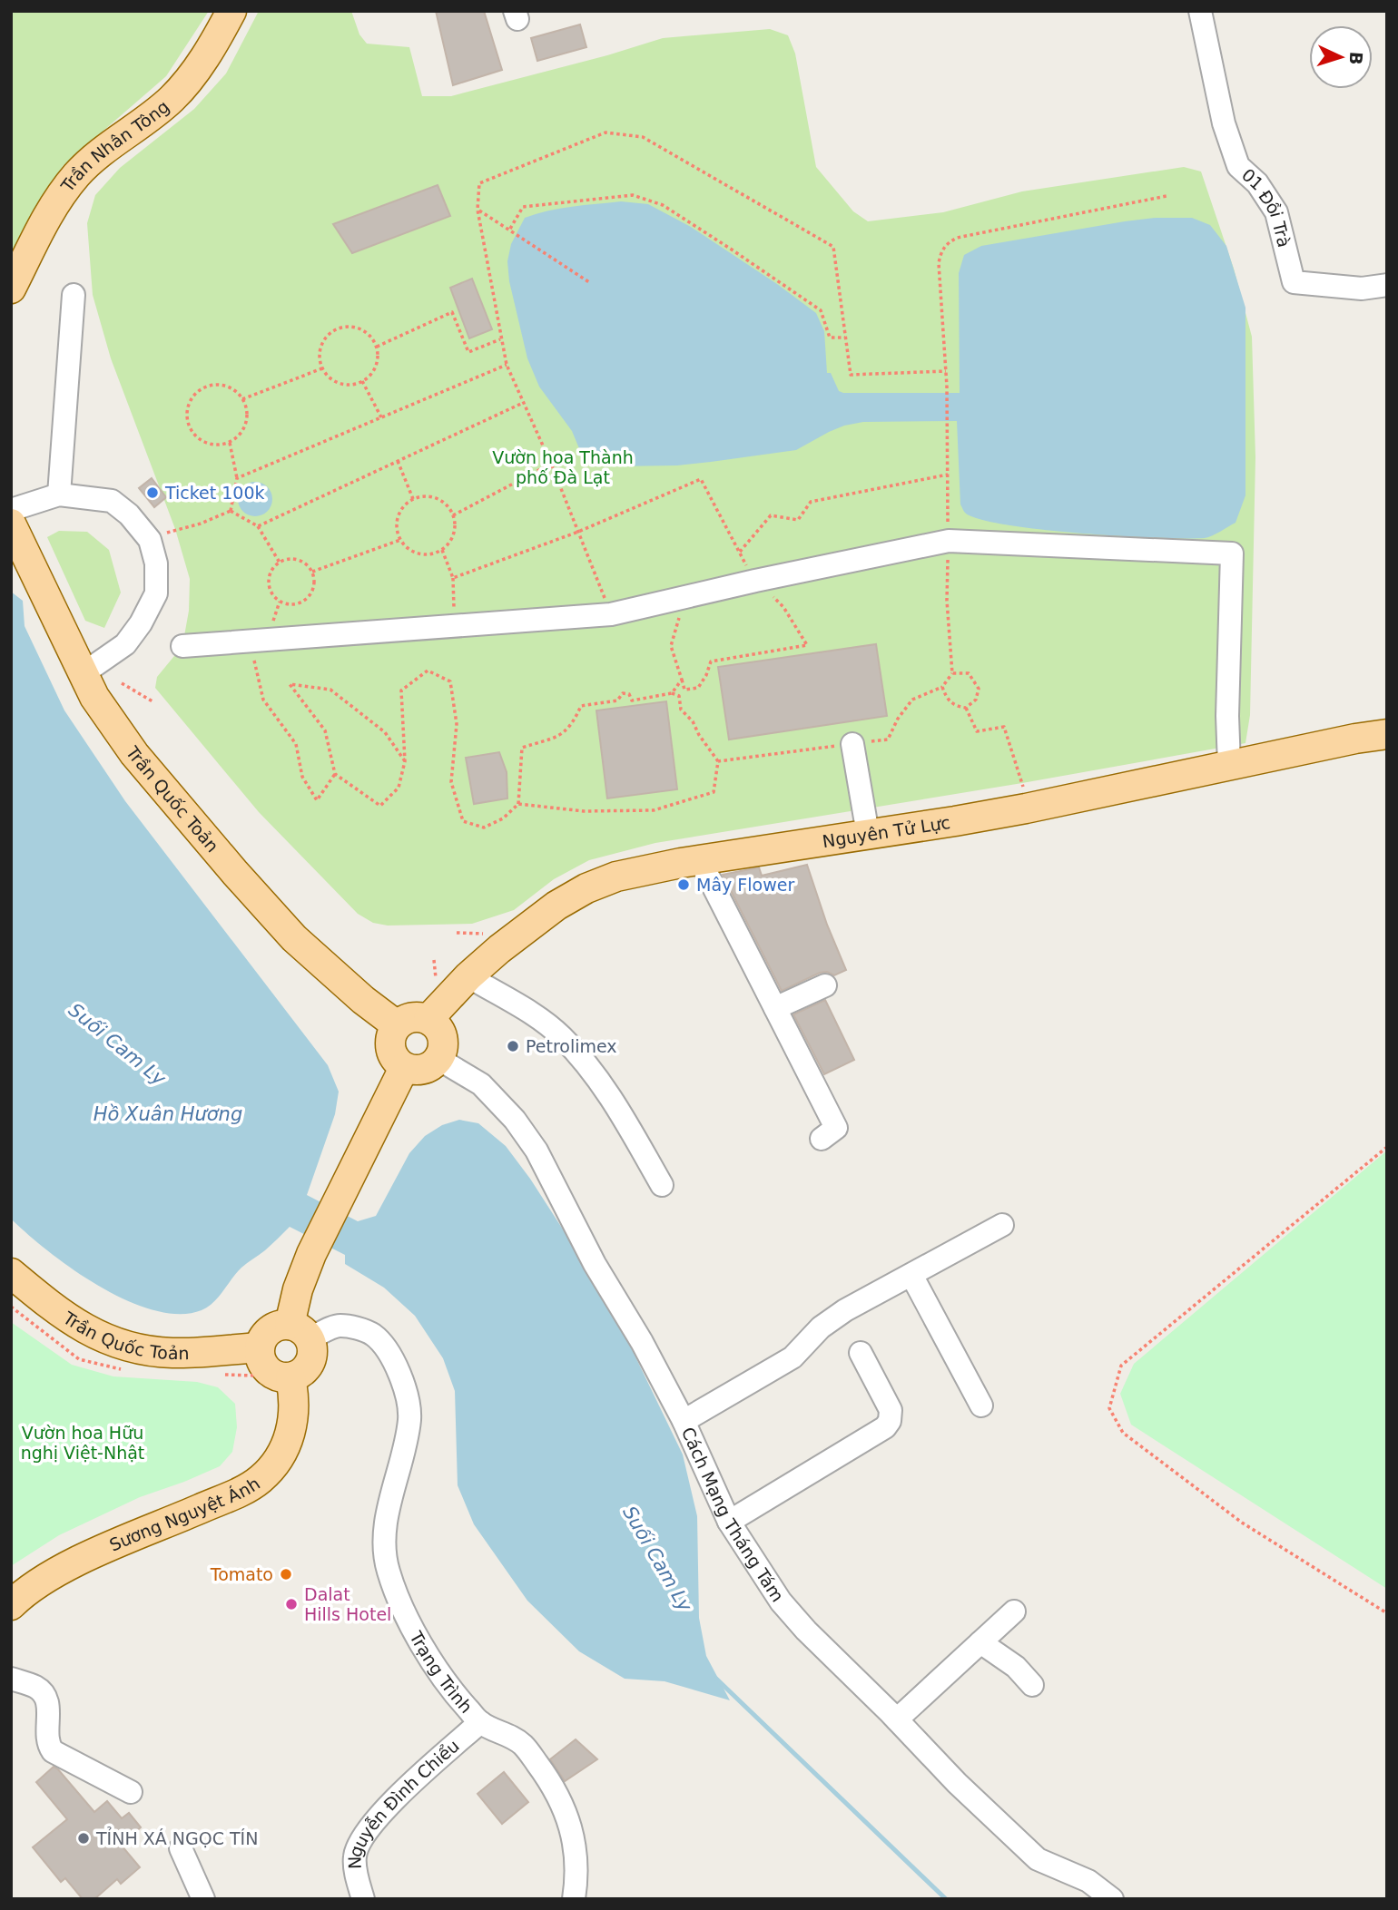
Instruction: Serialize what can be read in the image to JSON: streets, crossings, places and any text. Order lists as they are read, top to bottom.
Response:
{
  "streets": {
    "main road": [
      "Trần Nhân Tông",
      "Trần Quốc Toản",
      "Nguyên Tử Lực",
      "Sương Nguyệt Ánh"
    ],
    "street": [
      "01 Đồi Trà",
      "Cách Mạng Tháng Tám",
      "Trạng Trình",
      "Nguyễn Đình Chiểu"
    ]
  },
  "crossings": [
    ["Trần Quốc Toản", "Nguyên Tử Lực"],
    ["Trần Quốc Toản", "Cách Mạng Tháng Tám"],
    ["Trần Quốc Toản", "Sương Nguyệt Ánh"],
    ["Trần Quốc Toản", "Trạng Trình"],
    ["Nguyên Tử Lực", "Cách Mạng Tháng Tám"],
    ["Sương Nguyệt Ánh", "Trạng Trình"],
    ["Trạng Trình", "Nguyễn Đình Chiểu"]
  ],
  "water": ["Suối Cam Ly", "Hồ Xuân Hương"],
  "parks": ["Vườn hoa Thành phố Đà Lạt", "Vườn hoa Hữu nghị Việt-Nhật"],
  "places": [
    "Ticket 100k",
    "Mây Flower",
    "Petrolimex",
    "Tomato",
    "Dalat Hills Hotel",
    "TỈNH XÁ NGỌC TÍN"
  ],
  "north": "right"
}
